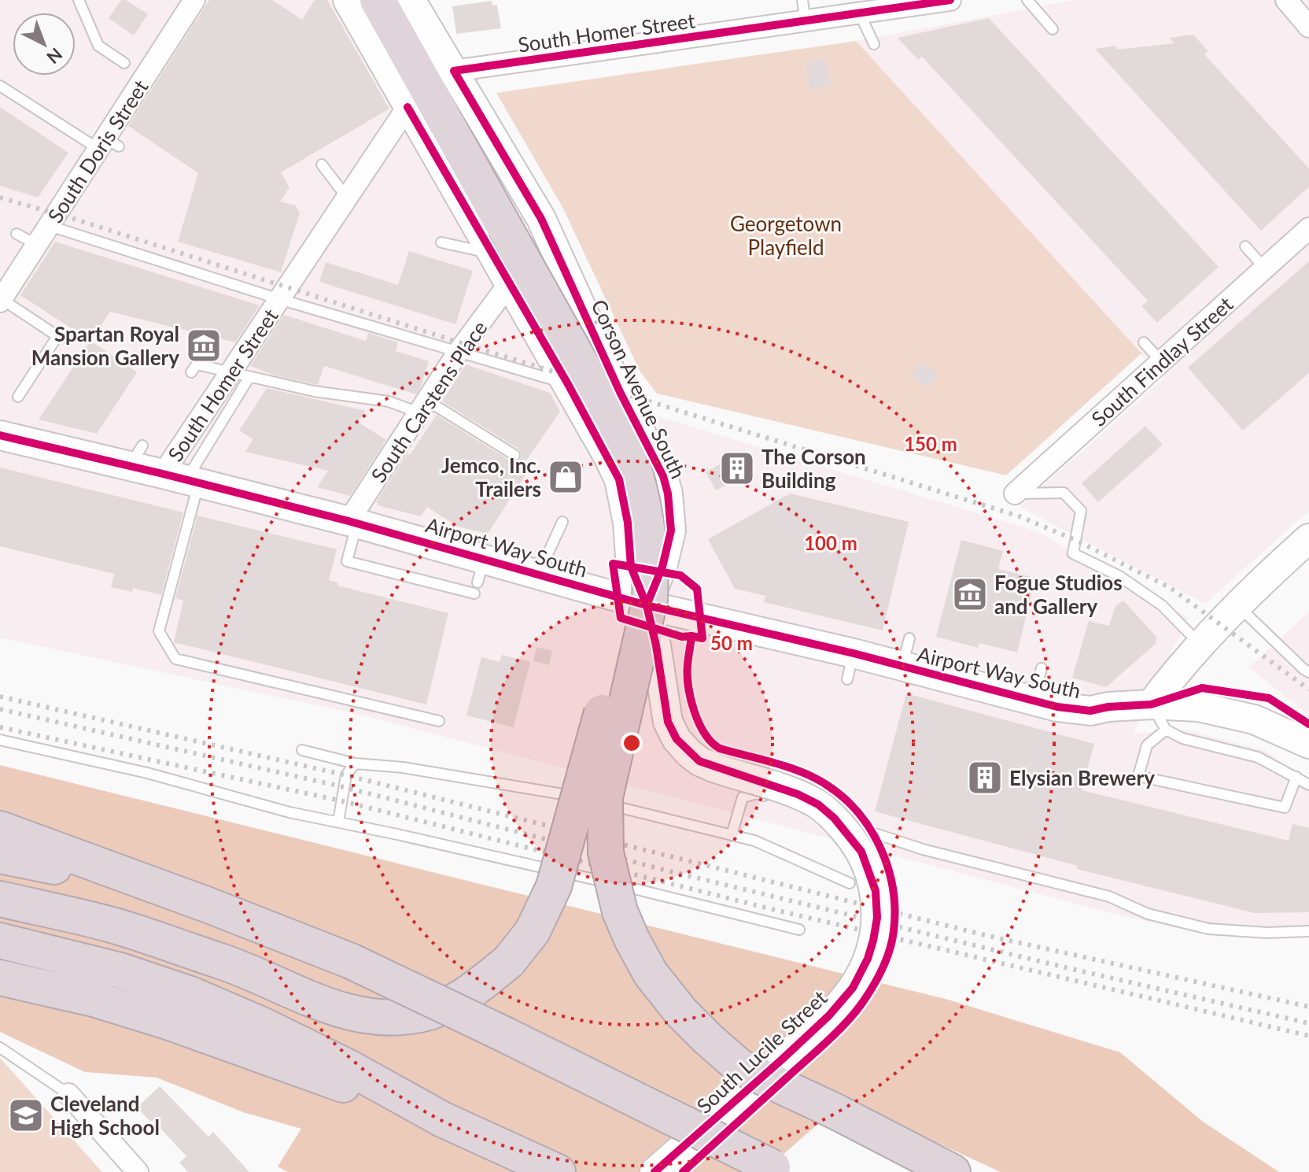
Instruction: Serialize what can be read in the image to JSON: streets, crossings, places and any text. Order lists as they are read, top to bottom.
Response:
{
  "streets": {
    "main road": ["Corson Avenue South", "Airport Way South", "South Lucile Street"],
    "street": [
      "South Homer Street",
      "South Doris Street",
      "South Findlay Street",
      "South Carstens Place"
    ]
  },
  "crossings": [
    ["South Homer Street", "Corson Avenue South"],
    ["South Homer Street", "Airport Way South"],
    ["Corson Avenue South", "Airport Way South"],
    ["Corson Avenue South", "South Lucile Street"],
    ["South Carstens Place", "Airport Way South"],
    ["Airport Way South", "South Lucile Street"]
  ],
  "parks": ["Georgetown Playfield"],
  "places": {
    "museum": ["Spartan Royal Mansion Gallery", "Fogue Studios and Gallery"],
    "building": ["The Corson Building", "Elysian Brewery"],
    "shop": ["Jemco, Inc. Trailers"],
    "school or university": ["Cleveland High School"]
  },
  "north": "bottom right",
  "rings": ["150 m", "100 m", "50 m"]
}
